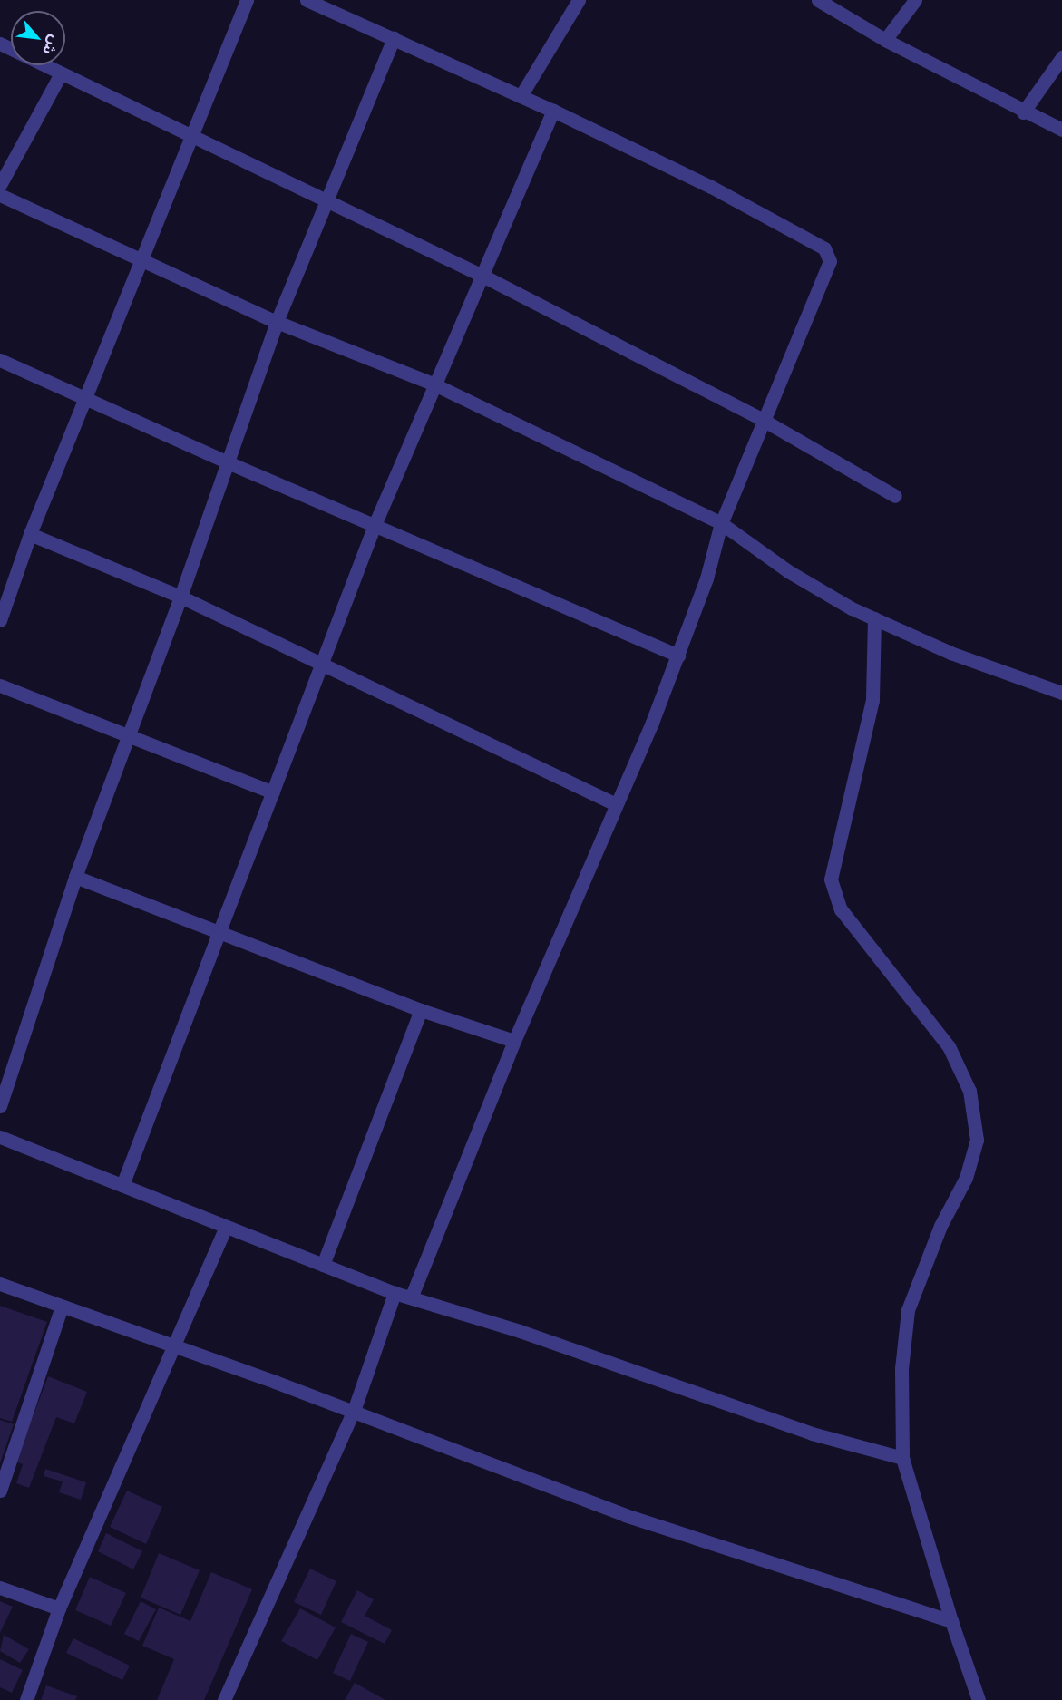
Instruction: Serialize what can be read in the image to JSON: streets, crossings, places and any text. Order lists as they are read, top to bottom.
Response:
{
  "north": "bottom right"
}
